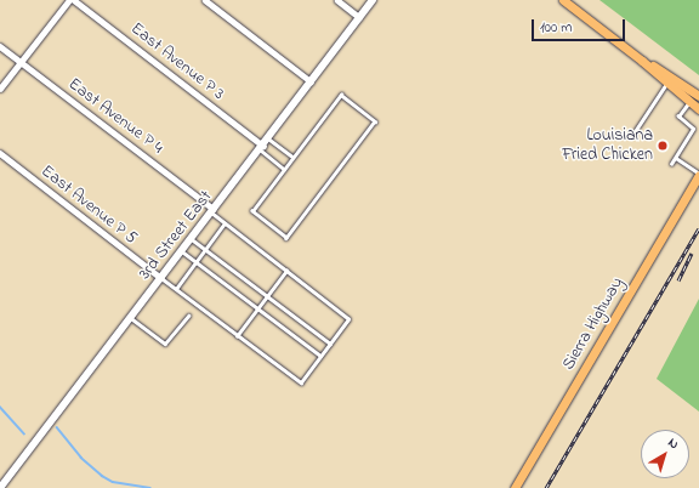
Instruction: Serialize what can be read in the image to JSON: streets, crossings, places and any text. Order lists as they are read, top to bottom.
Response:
{
  "streets": {
    "main road": ["Sierra Highway"],
    "street": [
      "East Avenue P 3",
      "East Avenue P 4",
      "East Avenue P 5",
      "3rd Street East"
    ]
  },
  "crossings": [
    ["East Avenue P 3", "3rd Street East"],
    ["East Avenue P 4", "3rd Street East"],
    ["East Avenue P 5", "3rd Street East"]
  ],
  "places": ["Louisiana Fried Chicken"],
  "scale_bar": "100 m",
  "north": "top right"
}
